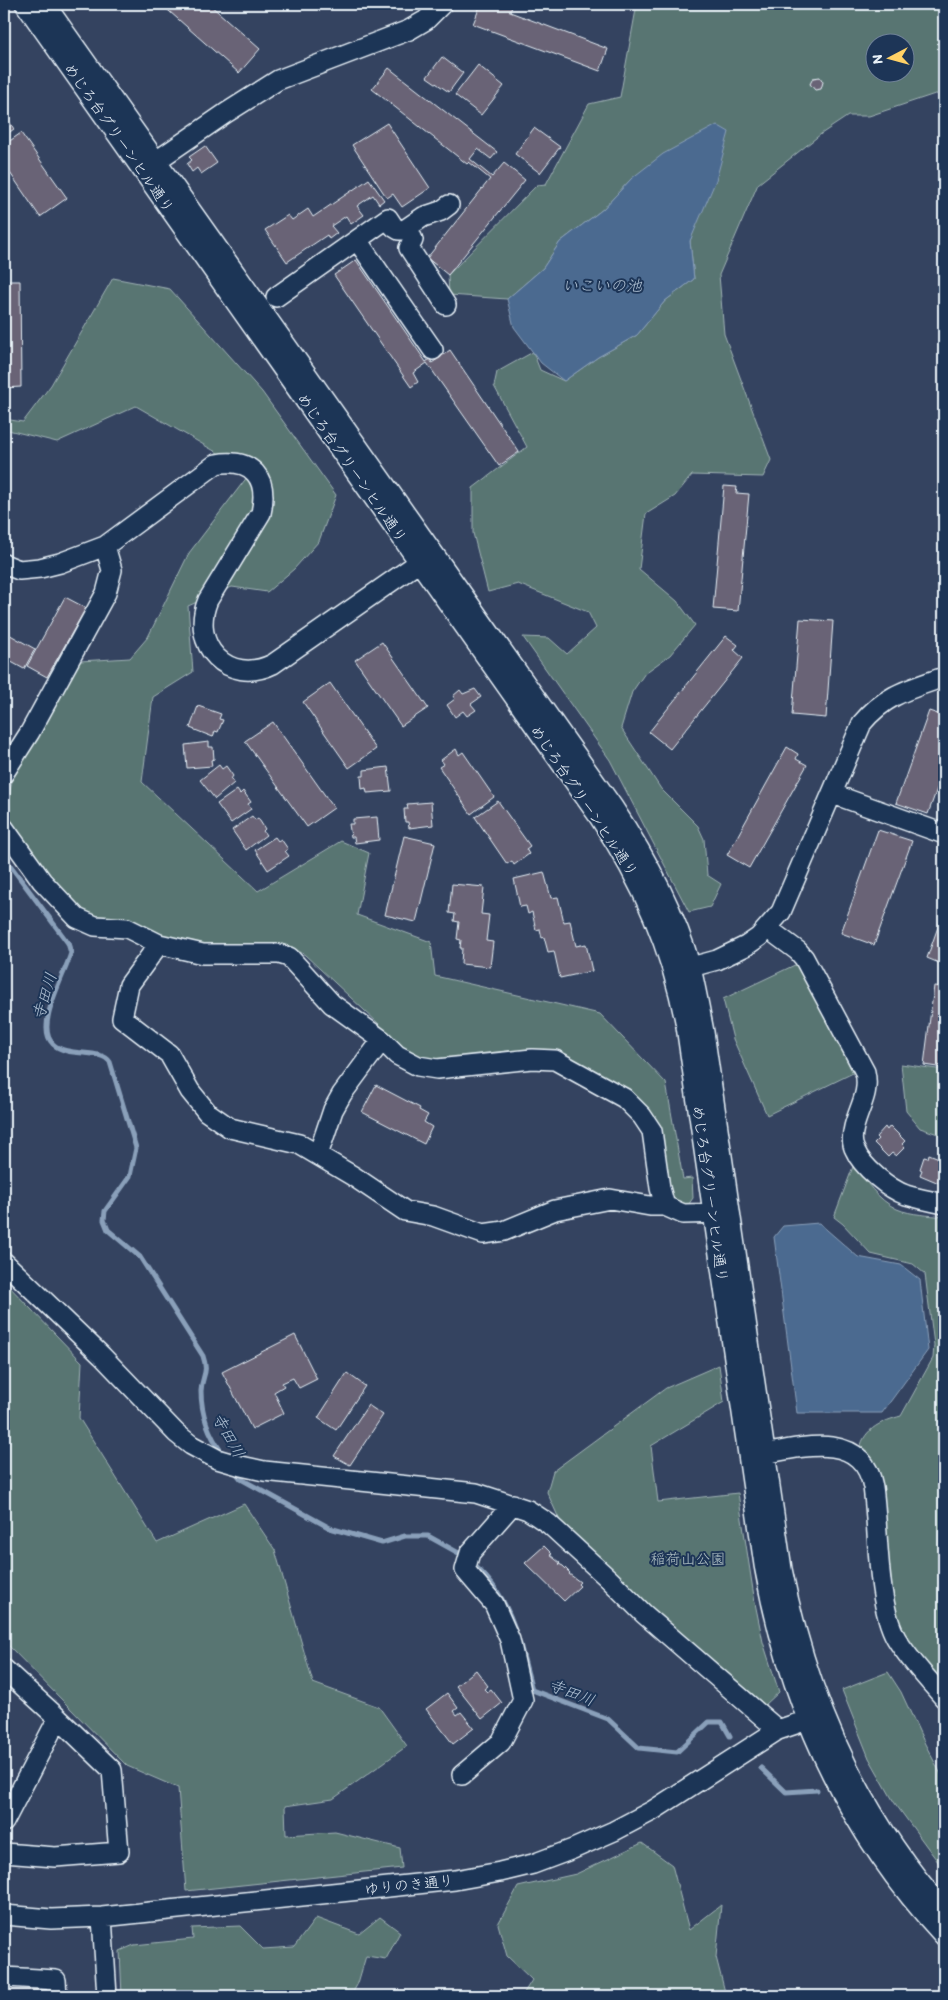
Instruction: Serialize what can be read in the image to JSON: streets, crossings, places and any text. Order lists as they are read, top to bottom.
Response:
{
  "streets": {
    "street": ["めじろ台グリーンヒル通り", "ゆりのき通り"]
  },
  "crossings": [
    ["めじろ台グリーンヒル通り", "ゆりのき通り"]
  ],
  "water": ["いこいの池", "寺田川"],
  "parks": ["稲荷山公園"],
  "north": "left"
}
